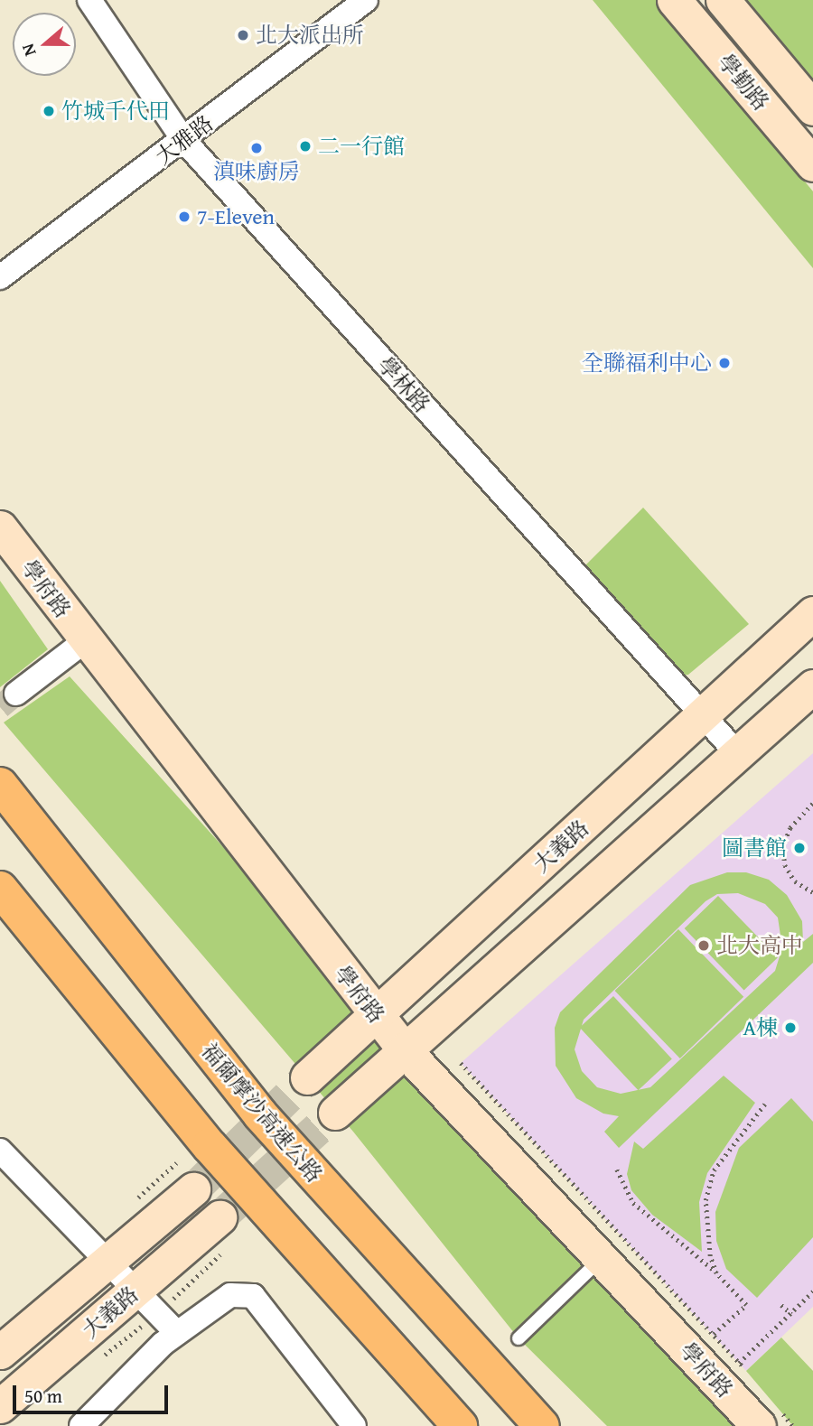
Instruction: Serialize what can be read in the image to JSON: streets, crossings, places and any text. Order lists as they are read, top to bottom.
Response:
{
  "streets": {
    "highway": ["福爾摩沙高速公路"],
    "street": [
      "學勤路",
      "大雅路",
      "學林路",
      "學府路",
      "大義路"
    ]
  },
  "crossings": [
    ["大雅路", "學林路"],
    ["學林路", "大義路"],
    ["學府路", "大義路"]
  ],
  "places": [
    "北大派出所",
    "竹城千代田",
    "二一行館",
    "滇味廚房",
    "7-Eleven",
    "全聯福利中心",
    "圖書館",
    "北大高中",
    "A棟"
  ],
  "scale_bar": "50 m",
  "north": "left"
}
